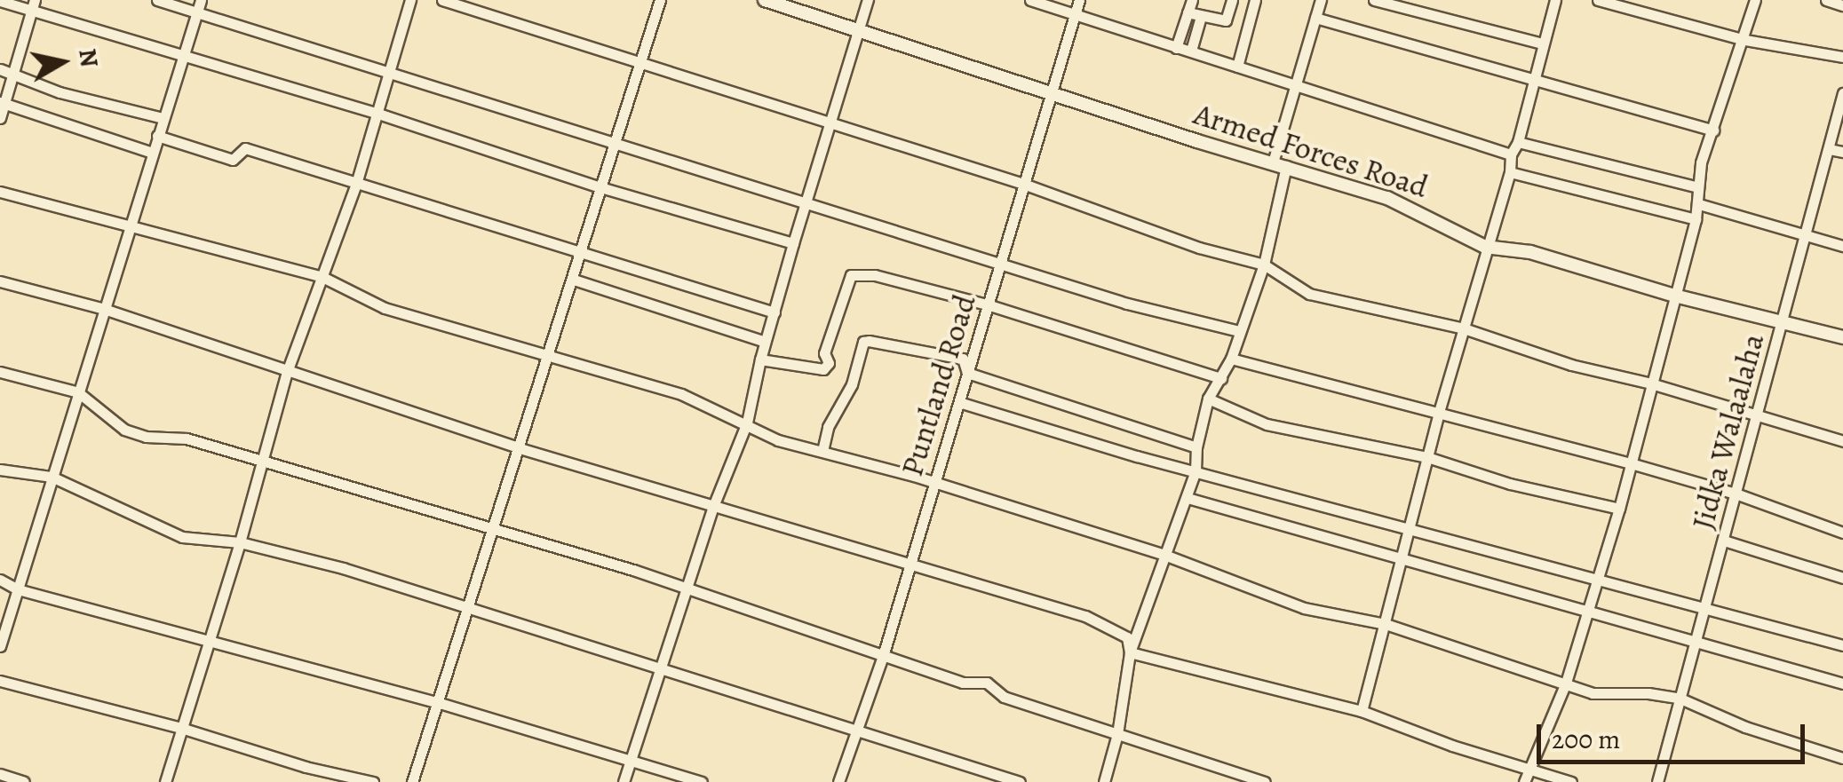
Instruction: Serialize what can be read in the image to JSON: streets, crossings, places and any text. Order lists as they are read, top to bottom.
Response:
{
  "streets": {
    "street": ["Armed Forces Road", "Puntland Road", "Jidka Walaalaha"]
  },
  "crossings": [
    ["Armed Forces Road", "Puntland Road"],
    ["Armed Forces Road", "Jidka Walaalaha"]
  ],
  "scale_bar": "200 m",
  "north": "right"
}
